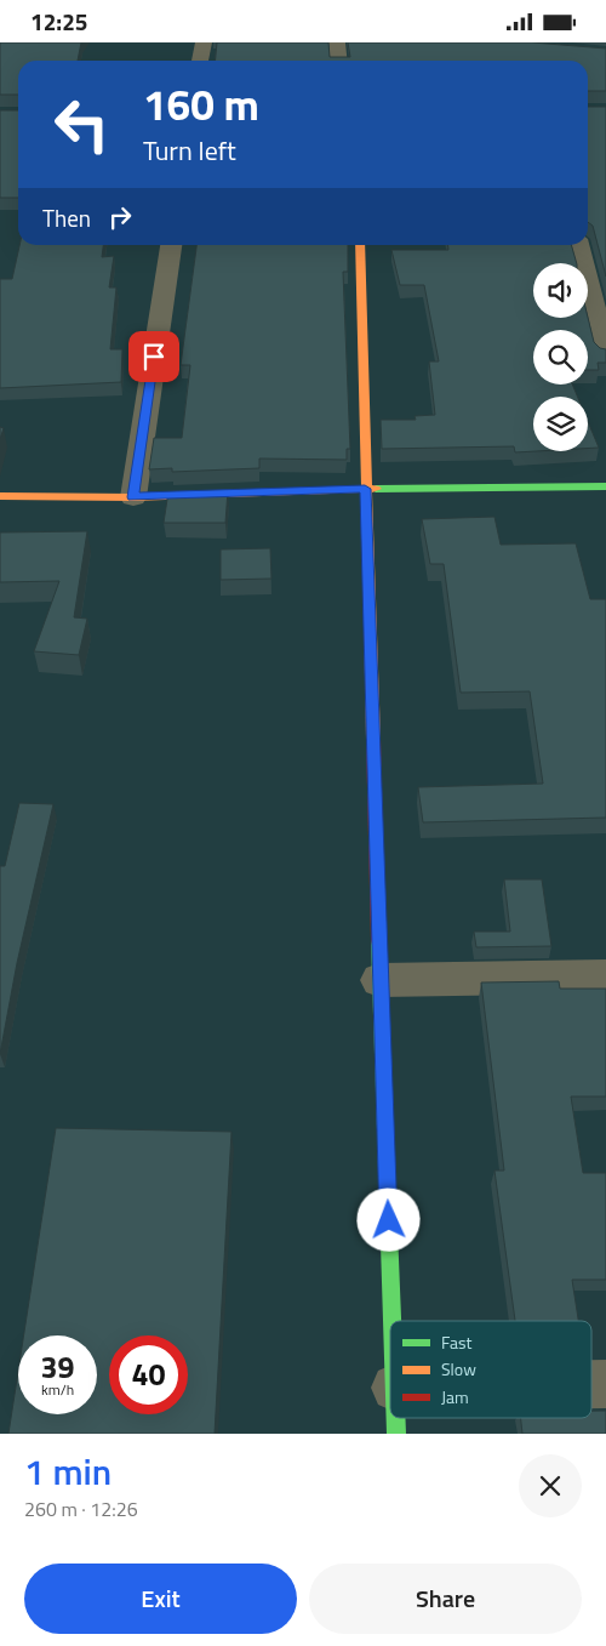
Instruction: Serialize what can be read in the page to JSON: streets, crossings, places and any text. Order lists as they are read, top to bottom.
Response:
{
  "legend": ["Fast", "Slow", "Jam"],
  "page": {
    "status": "12:25",
    "turn": ["160 m", "Turn left"],
    "then": "Then",
    "speed": "39 km/h",
    "limit": "40",
    "heading": ["1 min", "260 m · 12:26"],
    "buttons": ["Exit", "Share"]
  }
}
